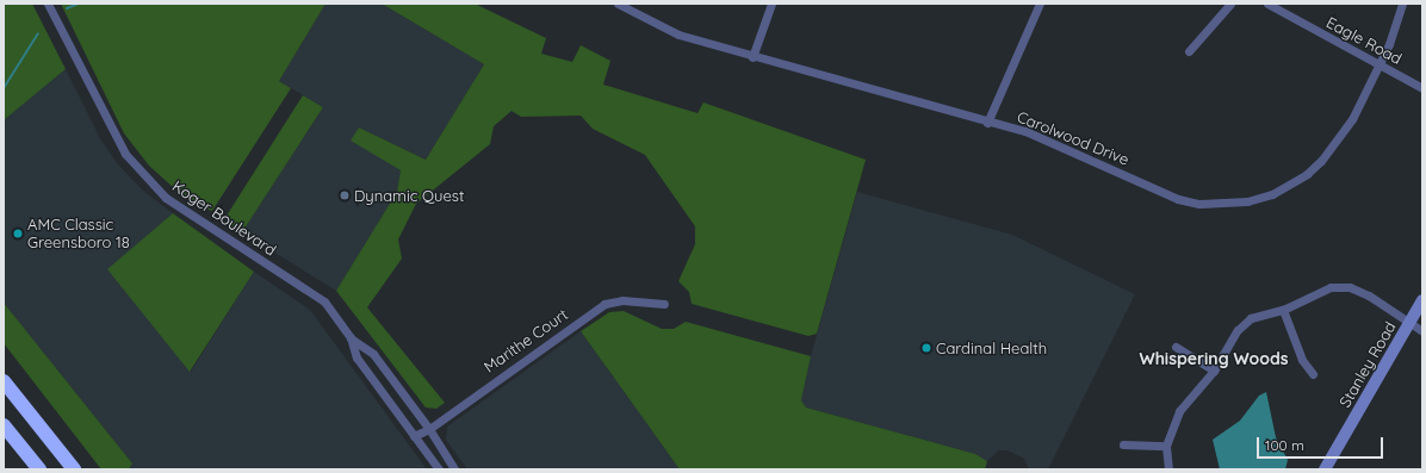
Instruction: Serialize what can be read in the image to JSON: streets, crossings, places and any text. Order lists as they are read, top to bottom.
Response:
{
  "streets": {
    "street": [
      "Eagle Road",
      "Carolwood Drive",
      "Koger Boulevard",
      "Marithe Court",
      "Stanley Road"
    ]
  },
  "crossings": [
    ["Eagle Road", "Carolwood Drive"],
    ["Koger Boulevard", "Marithe Court"]
  ],
  "districts": ["Whispering Woods"],
  "places": ["Dynamic Quest", "AMC Classic Greensboro 18", "Cardinal Health"],
  "scale_bar": "100 m"
}
